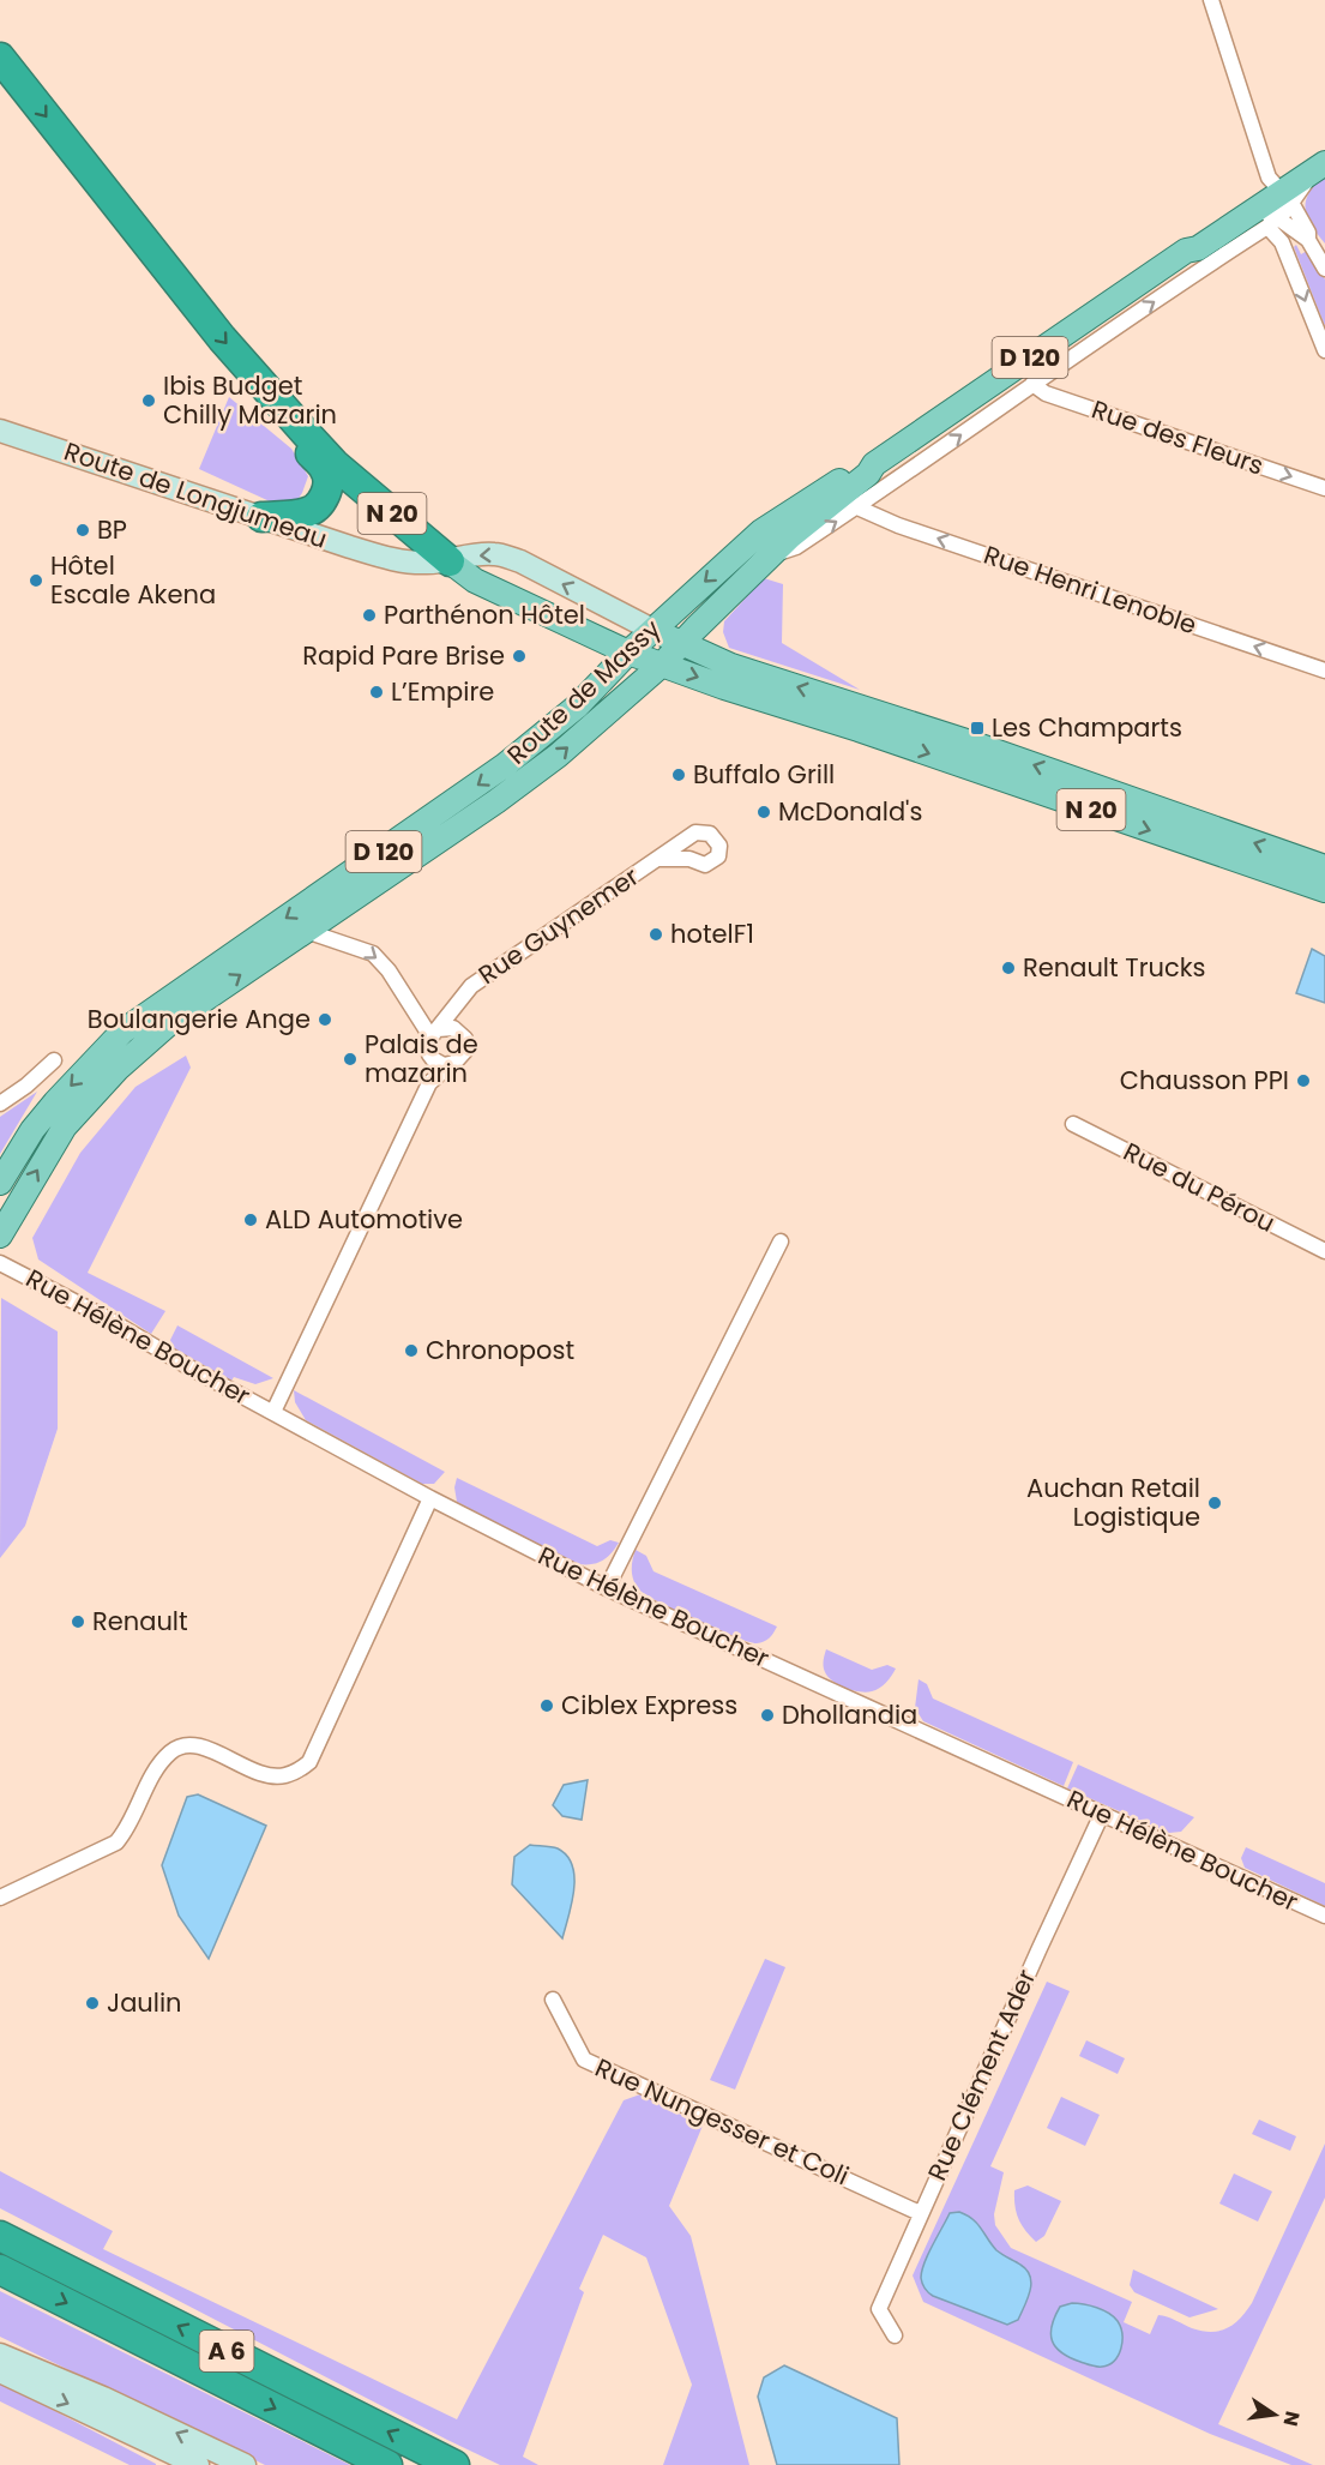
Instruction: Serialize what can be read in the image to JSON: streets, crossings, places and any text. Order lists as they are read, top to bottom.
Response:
{
  "streets": {
    "highway": ["N 20", "A 6"],
    "main road": ["D 120", "Route de Massy"],
    "street": [
      "Rue des Fleurs",
      "Route de Longjumeau",
      "Rue Henri Lenoble",
      "Rue Guynemer",
      "Rue du Pérou",
      "Rue Hélène Boucher",
      "Rue Clément Ader",
      "Rue Nungesser et Coli"
    ]
  },
  "crossings": [
    ["D 120", "Route de Massy"],
    ["Rue des Fleurs", "Route de Massy"],
    ["Route de Longjumeau", "N 20"],
    ["N 20", "Route de Massy"],
    ["Rue Henri Lenoble", "Route de Massy"],
    ["Rue Hélène Boucher", "Rue Clément Ader"],
    ["Rue Clément Ader", "Rue Nungesser et Coli"]
  ],
  "one_way": ["Rue des Fleurs", "Rue Henri Lenoble"],
  "places": {
    "other": [
      "Ibis Budget Chilly Mazarin",
      "BP",
      "Hôtel Escale Akena",
      "Parthénon Hôtel",
      "Rapid Pare Brise",
      "L’Empire",
      "Buffalo Grill",
      "McDonald's",
      "hotelF1",
      "Renault Trucks",
      "Boulangerie Ange",
      "Palais de mazarin",
      "Chausson PPI",
      "ALD Automotive",
      "Chronopost",
      "Auchan Retail Logistique",
      "Renault",
      "Ciblex Express",
      "Dhollandia",
      "Jaulin"
    ],
    "transit": ["Les Champarts"]
  },
  "north": "right"
}
